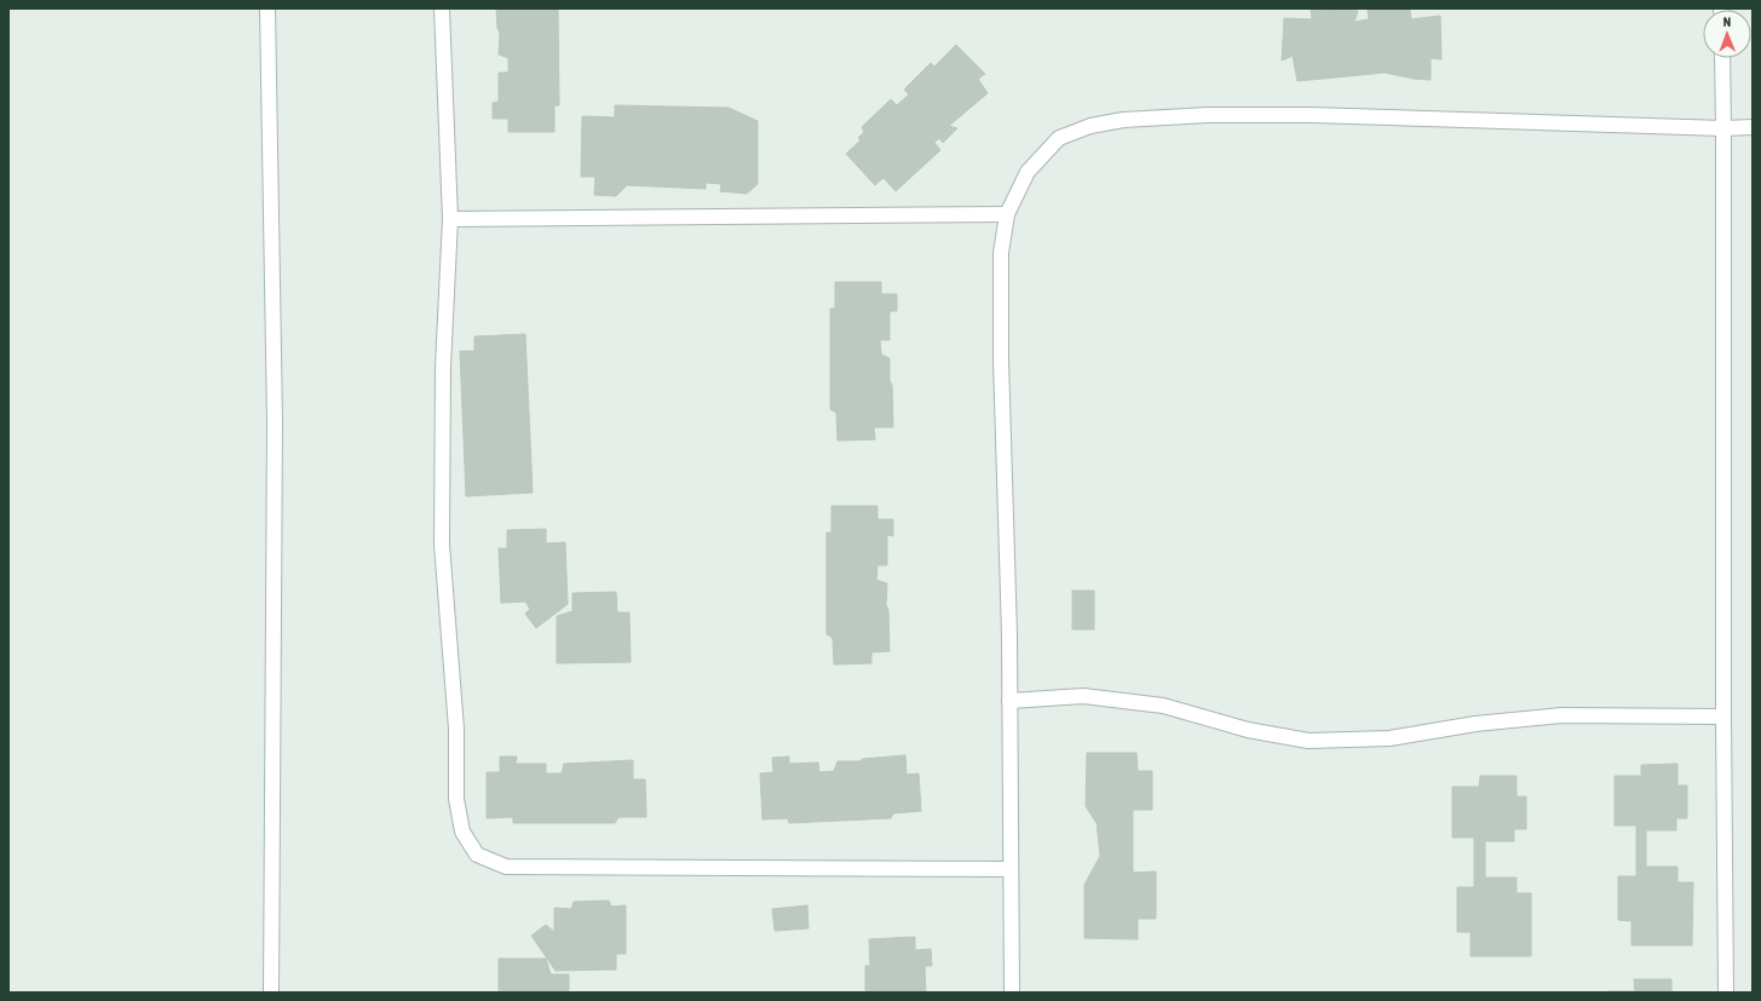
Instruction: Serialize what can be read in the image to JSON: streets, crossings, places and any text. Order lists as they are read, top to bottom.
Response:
{
  "north": "top"
}
